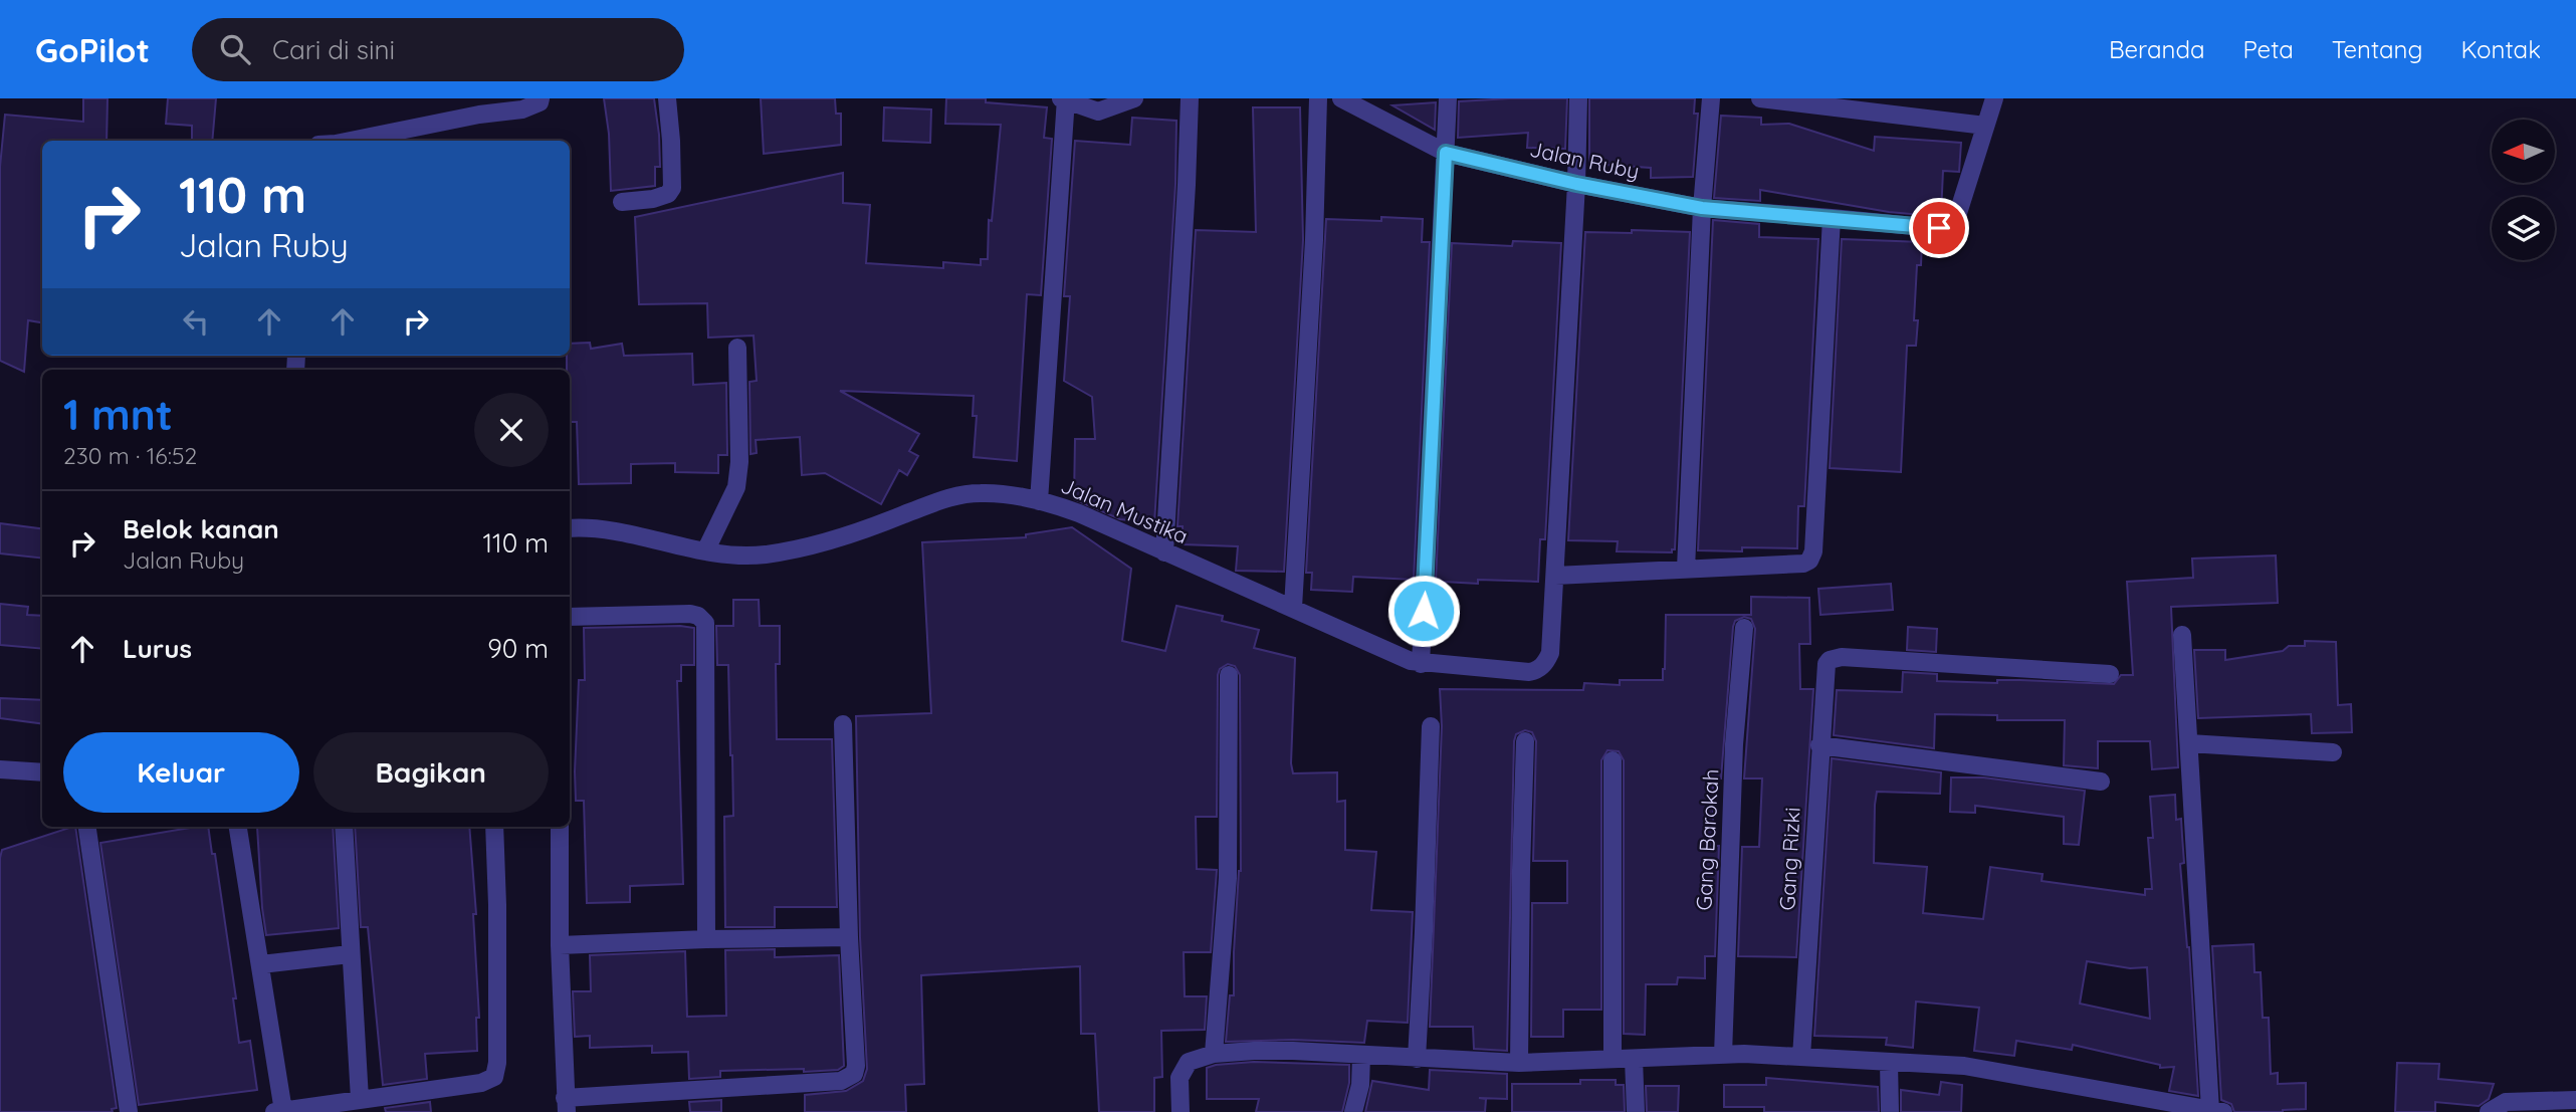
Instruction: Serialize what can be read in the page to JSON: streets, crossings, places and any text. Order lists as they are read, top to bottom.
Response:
{
  "streets": {
    "street": [
      "Jalan Ruby",
      "Jalan Mustika",
      "Gang Barokah",
      "Gang Rizki"
    ]
  },
  "north": "left",
  "page": {
    "header": "GoPilot",
    "search": "Cari di sini",
    "nav": [
      "Beranda",
      "Peta",
      "Tentang",
      "Kontak"
    ],
    "turn": ["110 m", "Jalan Ruby"],
    "heading": ["1 mnt", "230 m · 16:52"],
    "list": [
      {
        "name": "Belok kanan",
        "note": "Jalan Ruby",
        "value": "110 m"
      },
      {
        "name": "Lurus",
        "value": "90 m"
      }
    ],
    "buttons": ["Keluar", "Bagikan"]
  }
}
